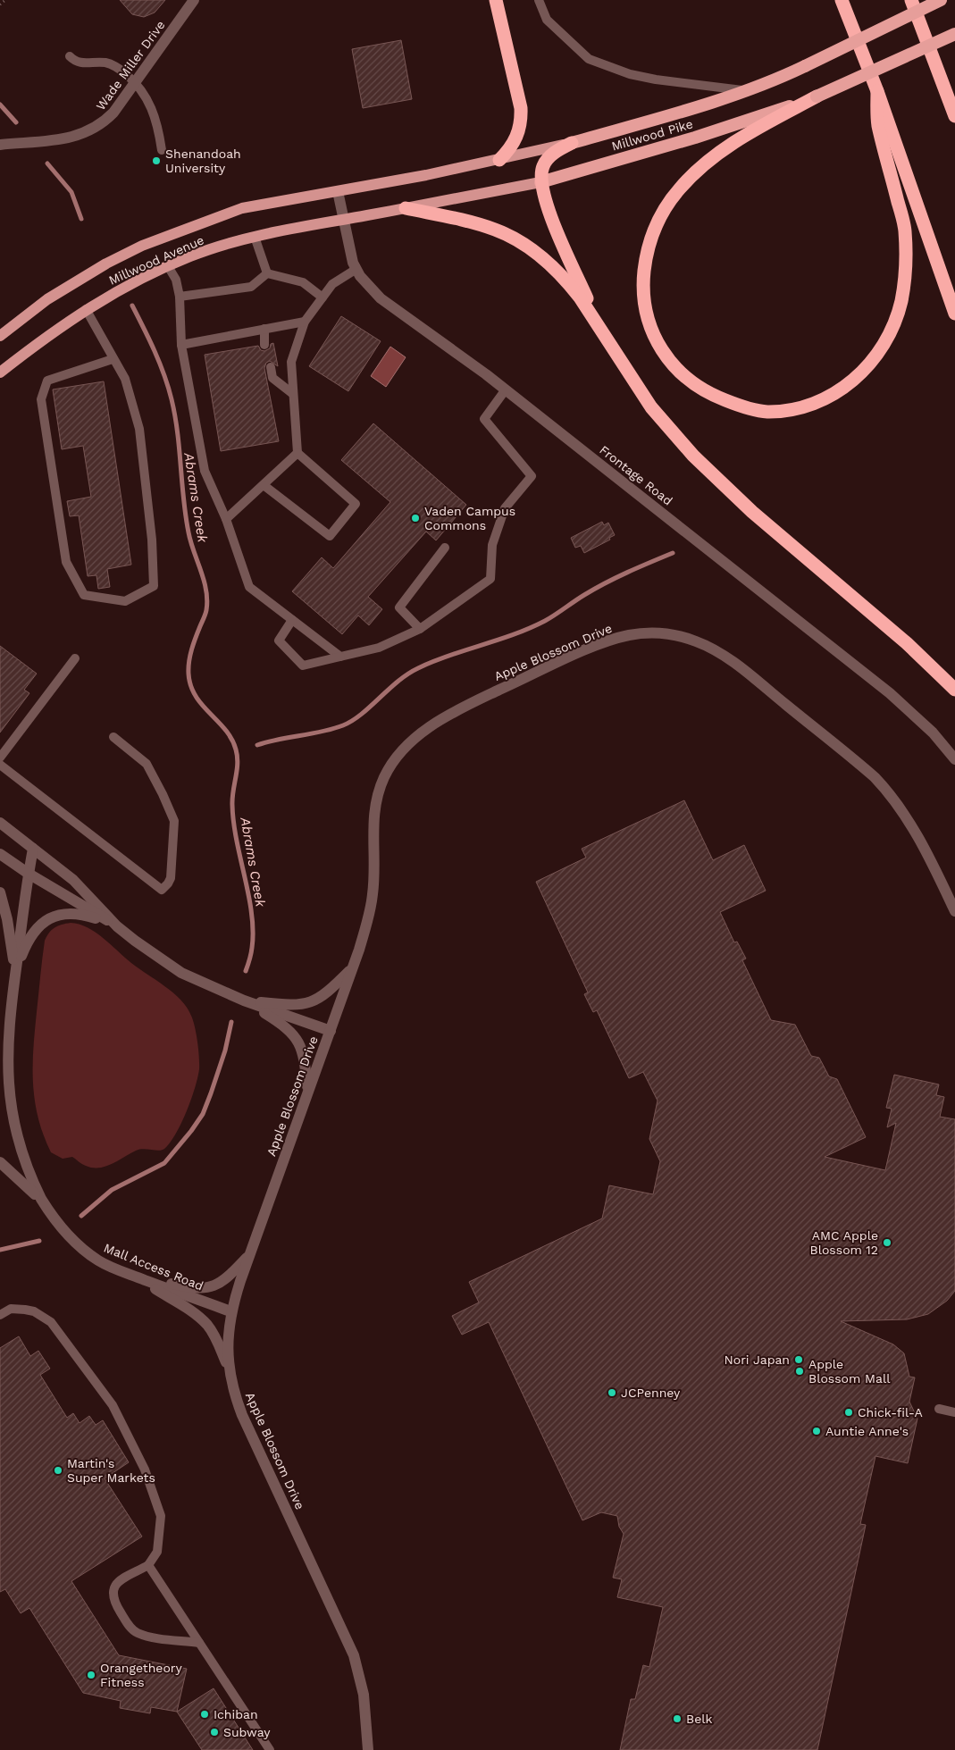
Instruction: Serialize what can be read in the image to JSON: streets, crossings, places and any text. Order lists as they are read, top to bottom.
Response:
{
  "streets": {
    "highway": ["Millwood Pike"],
    "main road": ["Millwood Avenue"],
    "street": [
      "Wade Miller Drive",
      "Frontage Road",
      "Apple Blossom Drive",
      "Mall Access Road"
    ]
  },
  "crossings": [
    ["Millwood Pike", "Millwood Avenue"],
    ["Millwood Pike", "Frontage Road"],
    ["Millwood Avenue", "Frontage Road"],
    ["Apple Blossom Drive", "Mall Access Road"]
  ],
  "water": ["Abrams Creek"],
  "places": [
    "Shenandoah University",
    "Vaden Campus Commons",
    "AMC Apple Blossom 12",
    "Nori Japan",
    "Apple Blossom Mall",
    "JCPenney",
    "Chick-fil-A",
    "Auntie Anne's",
    "Martin's Super Markets",
    "Orangetheory Fitness",
    "Ichiban",
    "Belk",
    "Subway"
  ]
}
